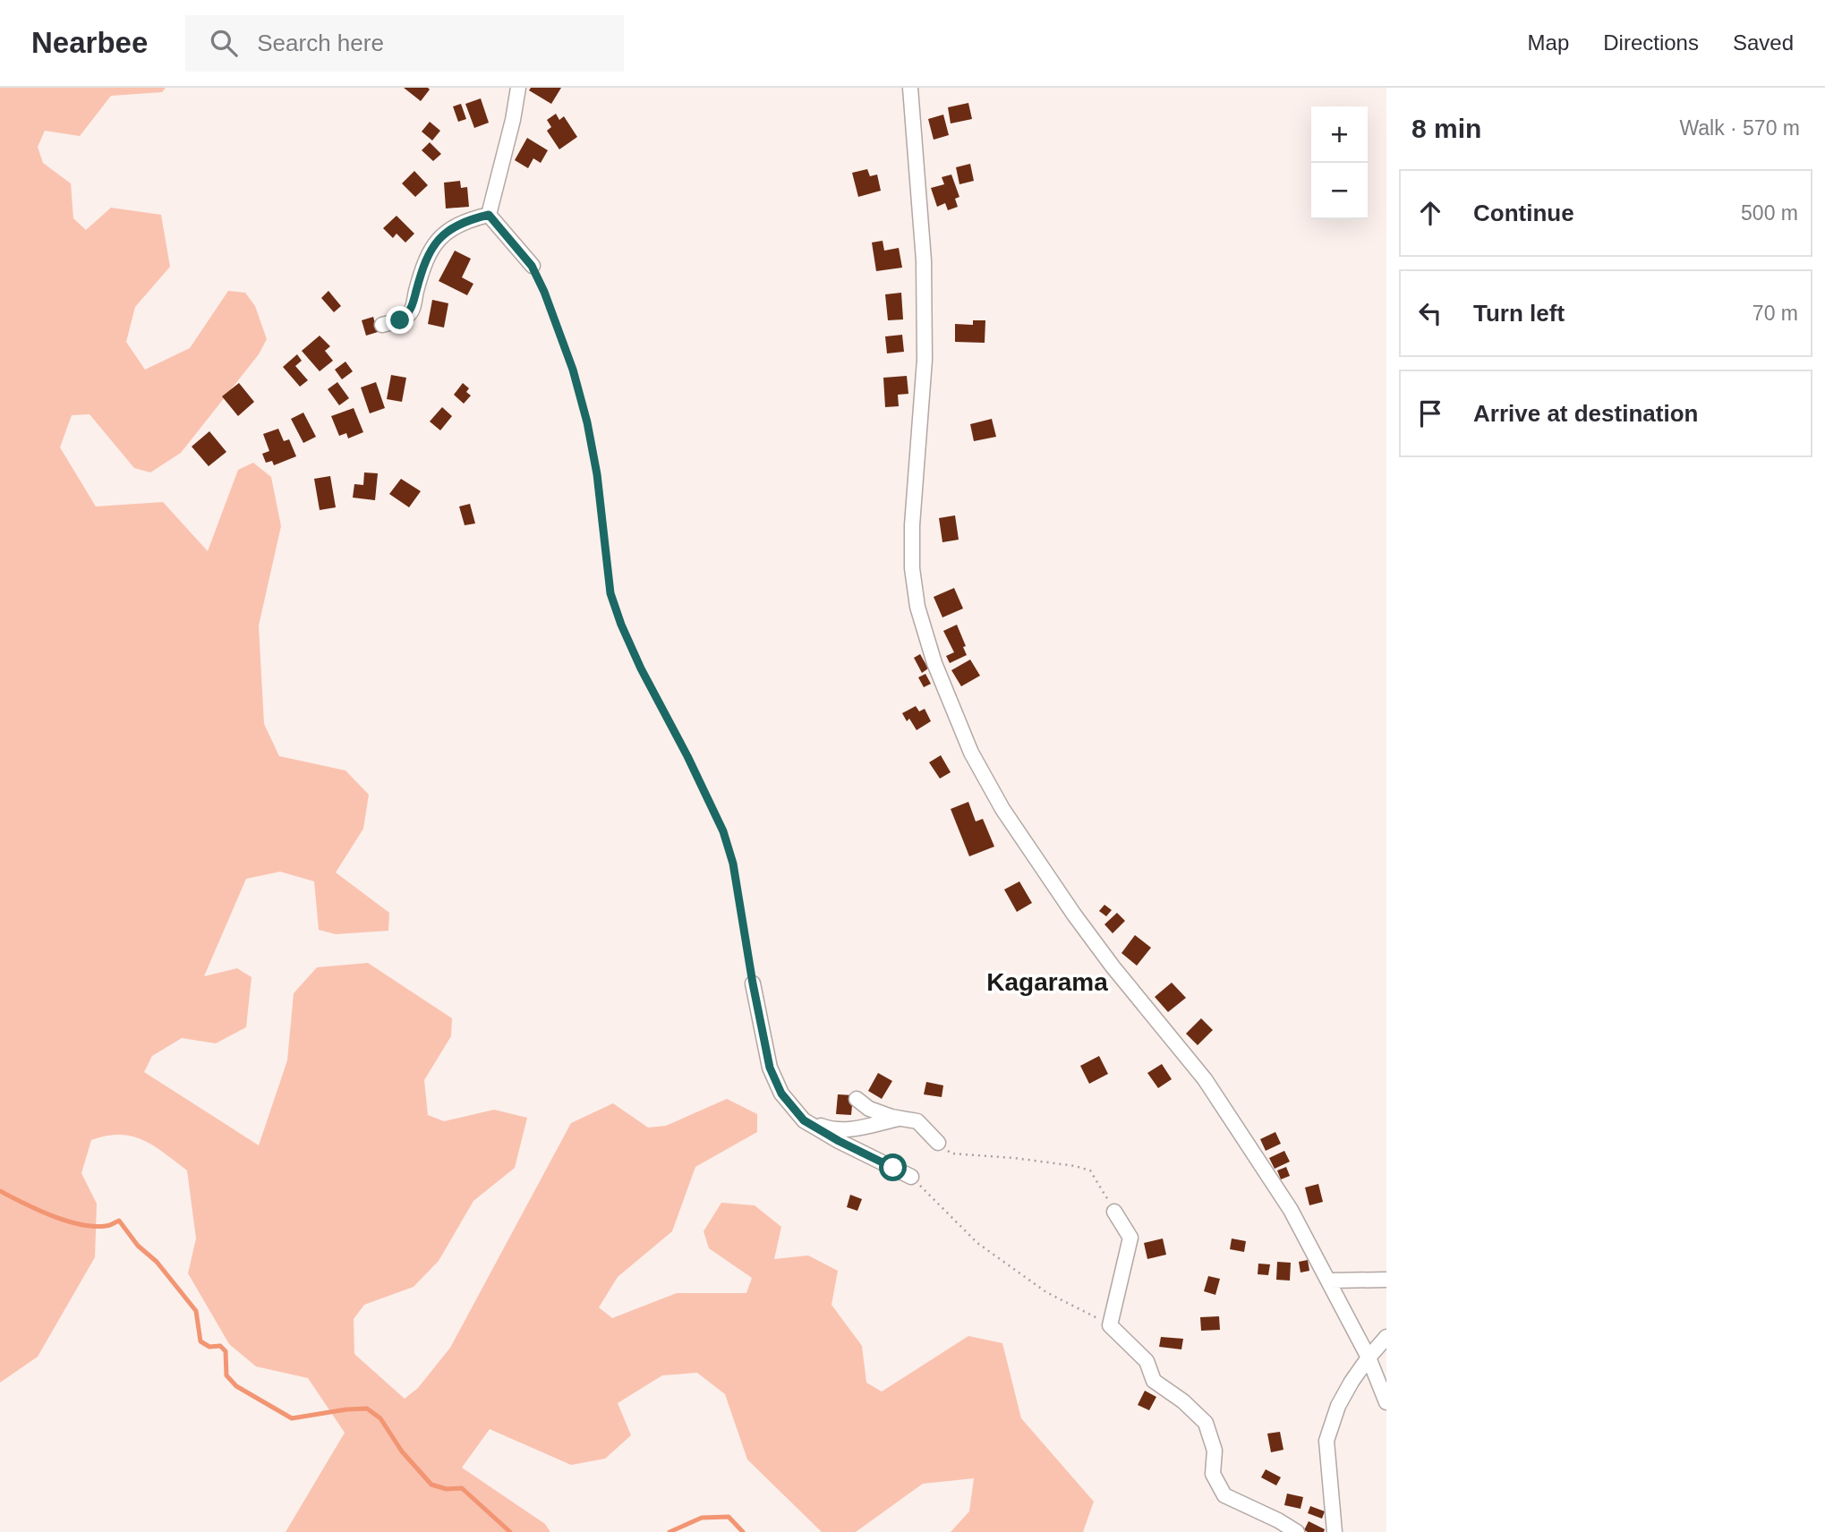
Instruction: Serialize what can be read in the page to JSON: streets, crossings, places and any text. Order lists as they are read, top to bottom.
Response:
{
  "districts": ["Kagarama"],
  "page": {
    "header": "Nearbee",
    "search": "Search here",
    "nav": ["Map", "Directions", "Saved"],
    "heading": ["8 min", "Walk · 570 m"],
    "map_buttons": ["+", "−"],
    "list": [
      ["Continue", "500 m"],
      ["Turn left", "70 m"],
      "Arrive at destination"
    ]
  }
}
